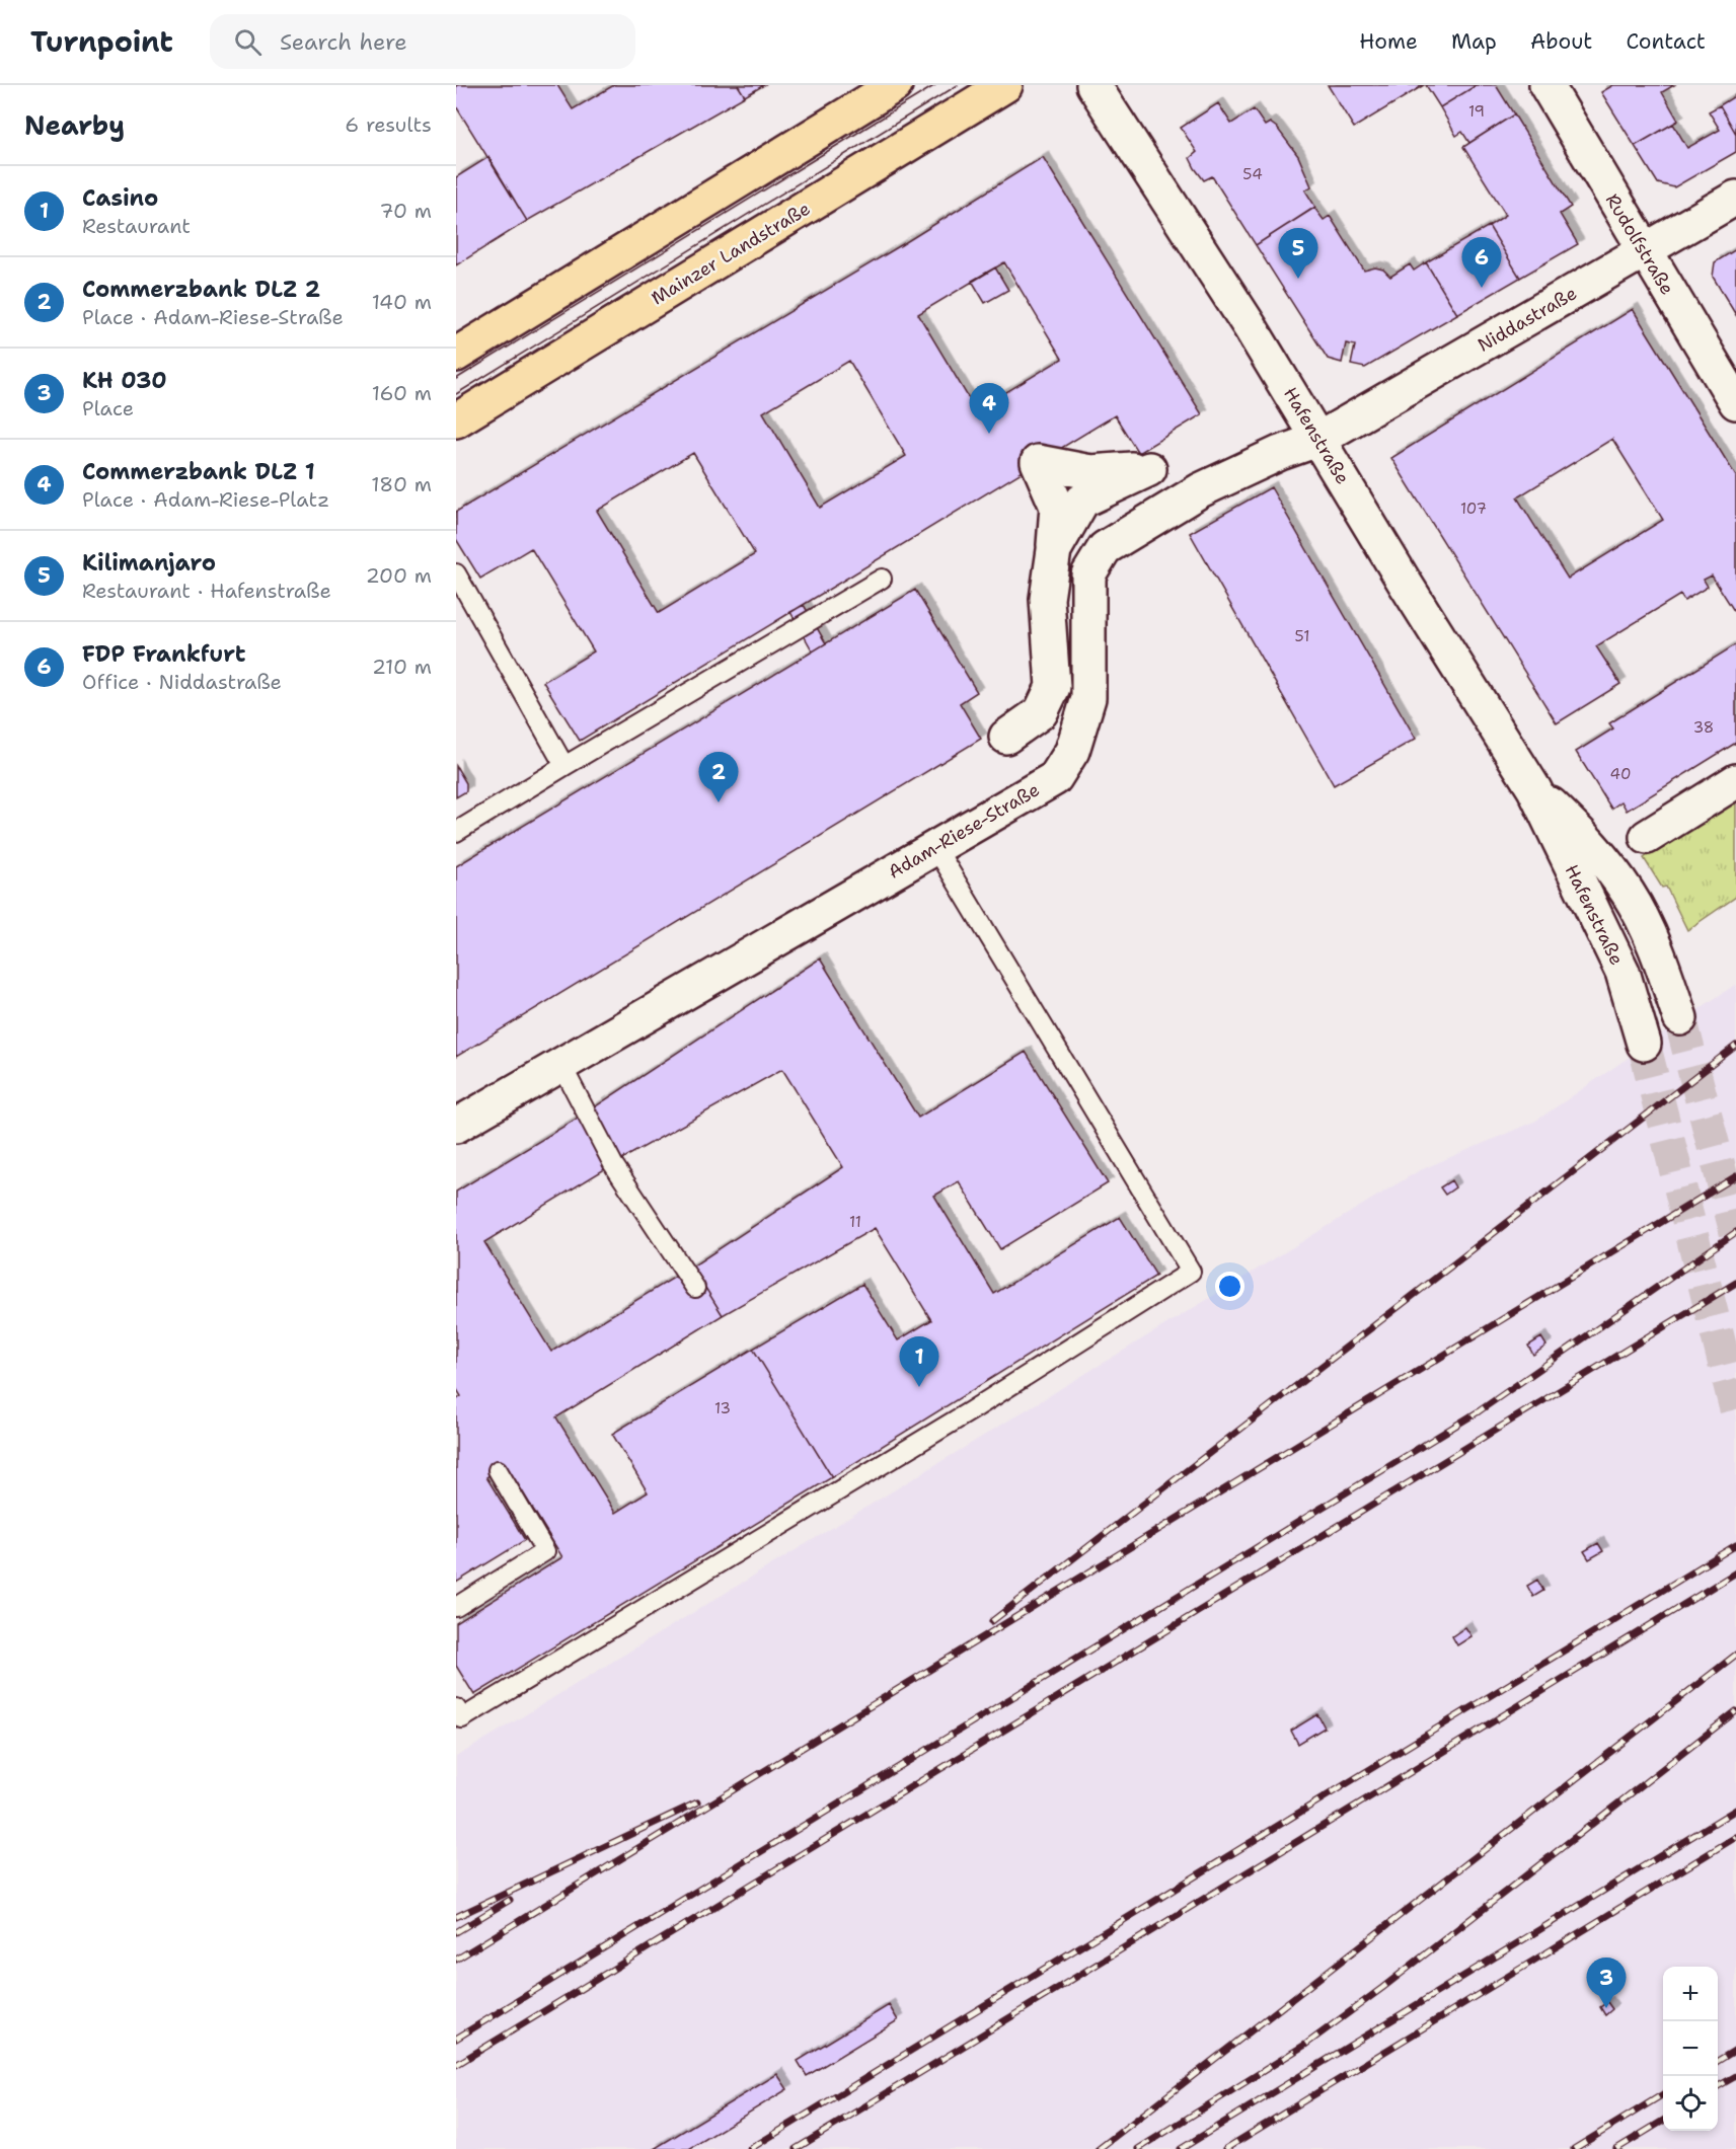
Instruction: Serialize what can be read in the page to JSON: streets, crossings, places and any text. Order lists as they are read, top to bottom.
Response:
{
  "streets": {
    "main road": ["Mainzer Landstraße"],
    "street": [
      "Rudolfstraße",
      "Niddastraße",
      "Hafenstraße",
      "Adam-Riese-Straße"
    ]
  },
  "crossings": [
    ["Rudolfstraße", "Niddastraße"],
    ["Niddastraße", "Hafenstraße"],
    ["Niddastraße", "Adam-Riese-Straße"],
    ["Hafenstraße", "Adam-Riese-Straße"]
  ],
  "house_numbers": [
    "19",
    "54",
    "107",
    "51",
    "38",
    "40",
    "11",
    "13"
  ],
  "page": {
    "header": "Turnpoint",
    "search": "Search here",
    "nav": [
      "Home",
      "Map",
      "About",
      "Contact"
    ],
    "heading": ["Nearby", "6 results"],
    "list": [
      {
        "mark": "1",
        "name": "Casino",
        "note": "Restaurant",
        "value": "70 m"
      },
      {
        "mark": "2",
        "name": "Commerzbank DLZ 2",
        "note": "Place · Adam-Riese-Straße",
        "value": "140 m"
      },
      {
        "mark": "3",
        "name": "KH 030",
        "note": "Place",
        "value": "160 m"
      },
      {
        "mark": "4",
        "name": "Commerzbank DLZ 1",
        "note": "Place · Adam-Riese-Platz",
        "value": "180 m"
      },
      {
        "mark": "5",
        "name": "Kilimanjaro",
        "note": "Restaurant · Hafenstraße",
        "value": "200 m"
      },
      {
        "mark": "6",
        "name": "FDP Frankfurt",
        "note": "Office · Niddastraße",
        "value": "210 m"
      }
    ],
    "pins": [
      "5",
      "6",
      "4",
      "2",
      "1",
      "3"
    ],
    "map_buttons": ["+", "−"]
  }
}
